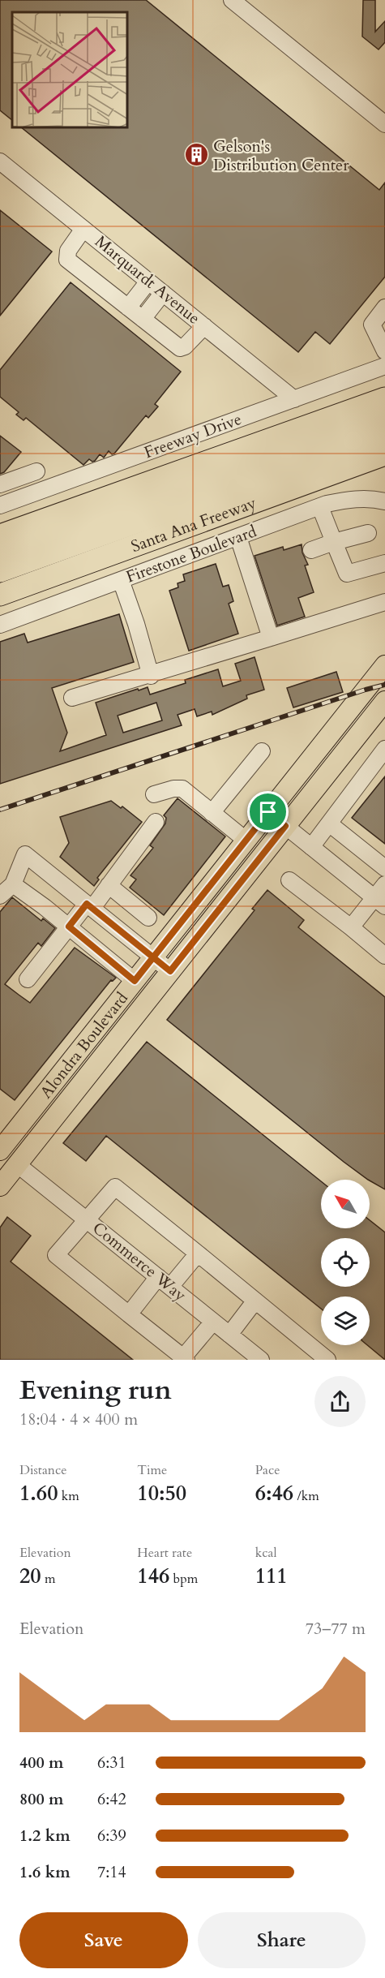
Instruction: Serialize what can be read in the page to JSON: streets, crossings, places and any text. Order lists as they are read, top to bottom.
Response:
{
  "streets": {
    "highway": ["Santa Ana Freeway"],
    "main road": ["Alondra Boulevard"],
    "street": [
      "Marquardt Avenue",
      "Freeway Drive",
      "Firestone Boulevard",
      "Commerce Way"
    ]
  },
  "crossings": [
    ["Marquardt Avenue", "Freeway Drive"],
    ["Alondra Boulevard", "Commerce Way"]
  ],
  "places": {
    "building": ["Gelson's Distribution Center"]
  },
  "north": "top left",
  "page": {
    "heading": ["Evening run", "18:04 · 4 × 400 m"],
    "stats": [
      ["Distance", "1.60 km"],
      ["Time", "10:50"],
      ["Pace", "6:46 /km"],
      ["Elevation", "20 m"],
      ["Heart rate", "146 bpm"],
      ["kcal", "111"]
    ],
    "chart": ["Elevation", "73–77 m"],
    "list": [
      {
        "name": "400 m",
        "note": "6:31"
      },
      {
        "name": "800 m",
        "note": "6:42"
      },
      {
        "name": "1.2 km",
        "note": "6:39"
      },
      {
        "name": "1.6 km",
        "note": "7:14"
      }
    ],
    "buttons": ["Save", "Share"]
  }
}
